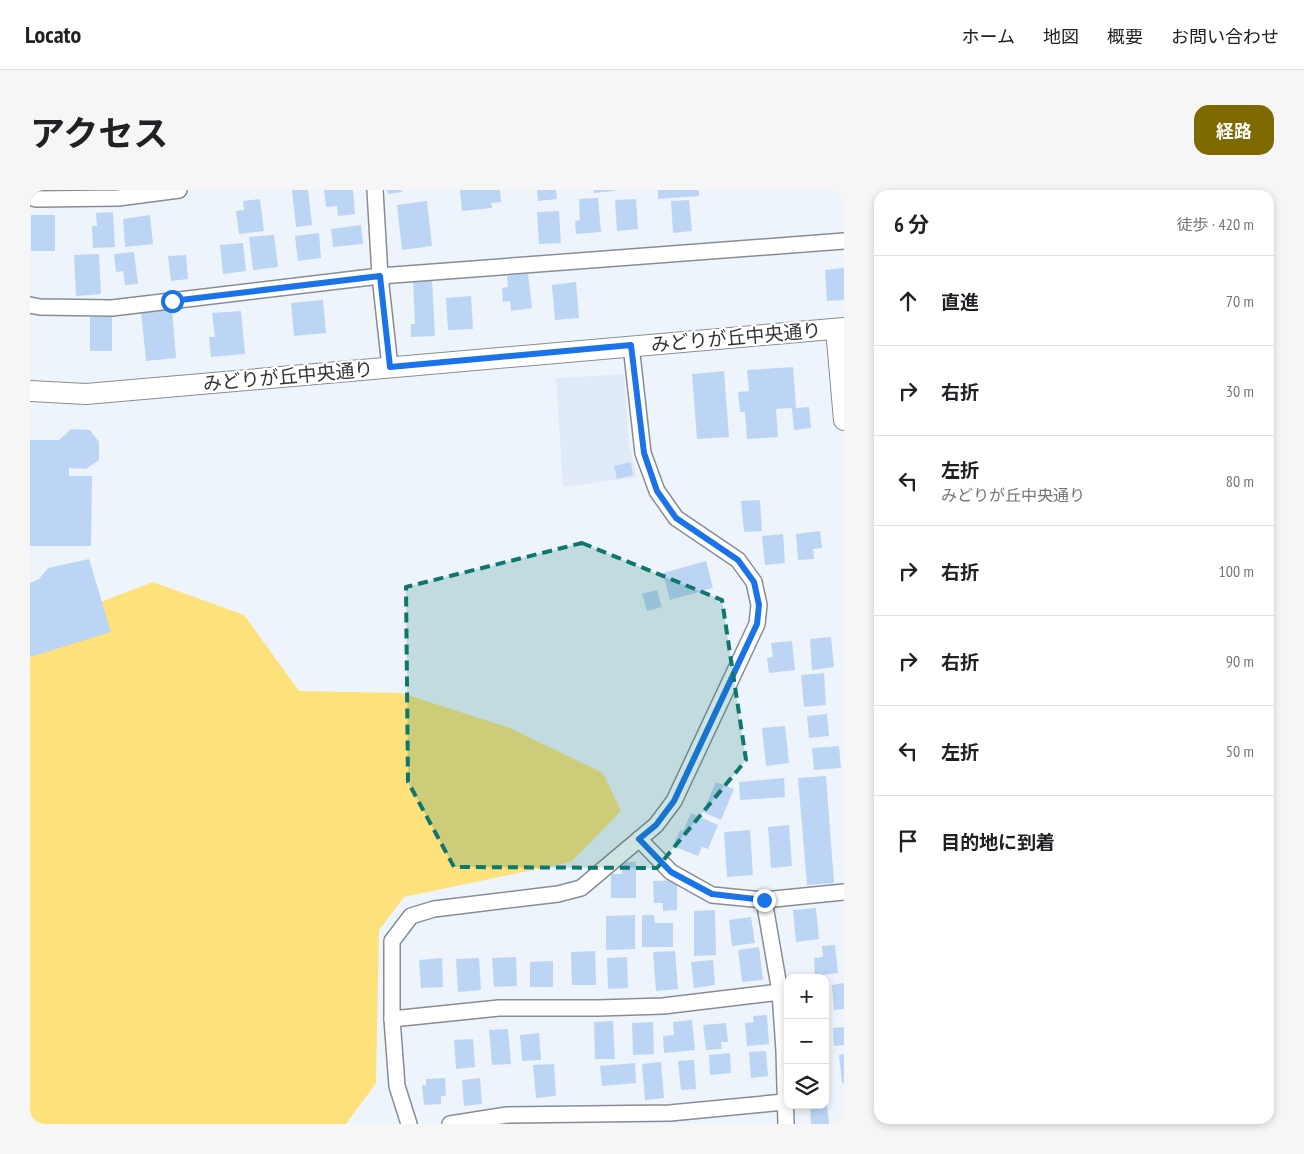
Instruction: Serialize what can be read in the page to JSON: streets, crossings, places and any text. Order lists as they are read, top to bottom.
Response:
{
  "streets": {
    "street": ["みどりが丘中央通り"]
  },
  "page": {
    "header": "Locato",
    "nav": [
      "ホーム",
      "地図",
      "概要",
      "お問い合わせ"
    ],
    "title": "アクセス",
    "buttons": "経路",
    "heading": ["6 分", "徒歩 · 420 m"],
    "list": [
      ["直進", "70 m"],
      ["右折", "30 m"],
      ["左折", "みどりが丘中央通り", "80 m"],
      ["右折", "100 m"],
      ["右折", "90 m"],
      ["左折", "50 m"],
      "目的地に到着"
    ],
    "map_buttons": ["+", "−"]
  }
}
